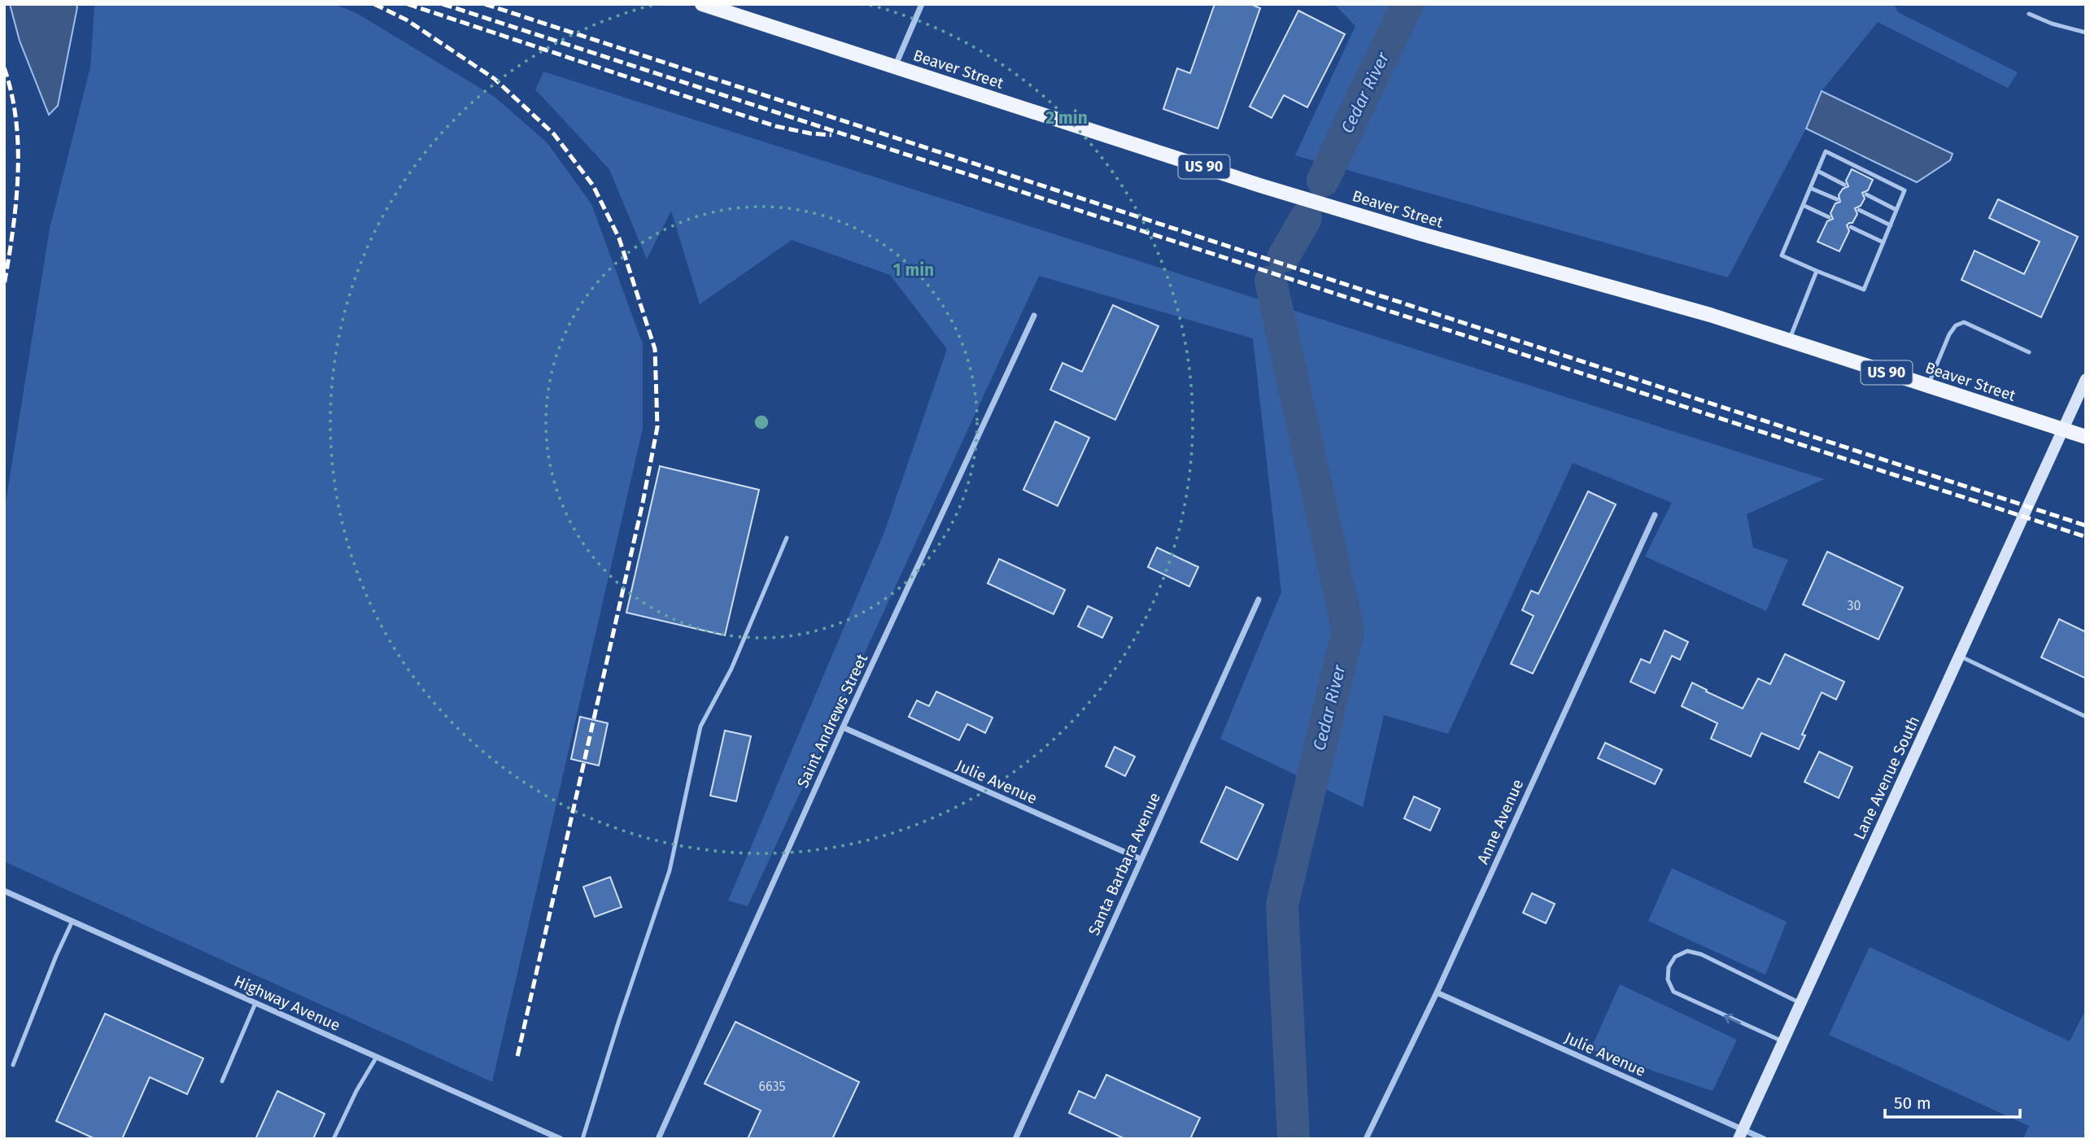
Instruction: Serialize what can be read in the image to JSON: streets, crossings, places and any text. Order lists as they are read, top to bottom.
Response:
{
  "streets": {
    "main road": ["Beaver Street", "US 90", "Lane Avenue South"],
    "street": [
      "Saint Andrews Street",
      "Julie Avenue",
      "Anne Avenue",
      "Santa Barbara Avenue",
      "Highway Avenue"
    ]
  },
  "crossings": [
    ["Beaver Street", "Lane Avenue South"],
    ["Saint Andrews Street", "Julie Avenue"],
    ["Lane Avenue South", "Julie Avenue"],
    ["Julie Avenue", "Anne Avenue"],
    ["Julie Avenue", "Santa Barbara Avenue"]
  ],
  "water": ["Cedar River"],
  "house_numbers": ["30", "6635"],
  "scale_bar": "50 m",
  "rings": ["2 min", "1 min"]
}
